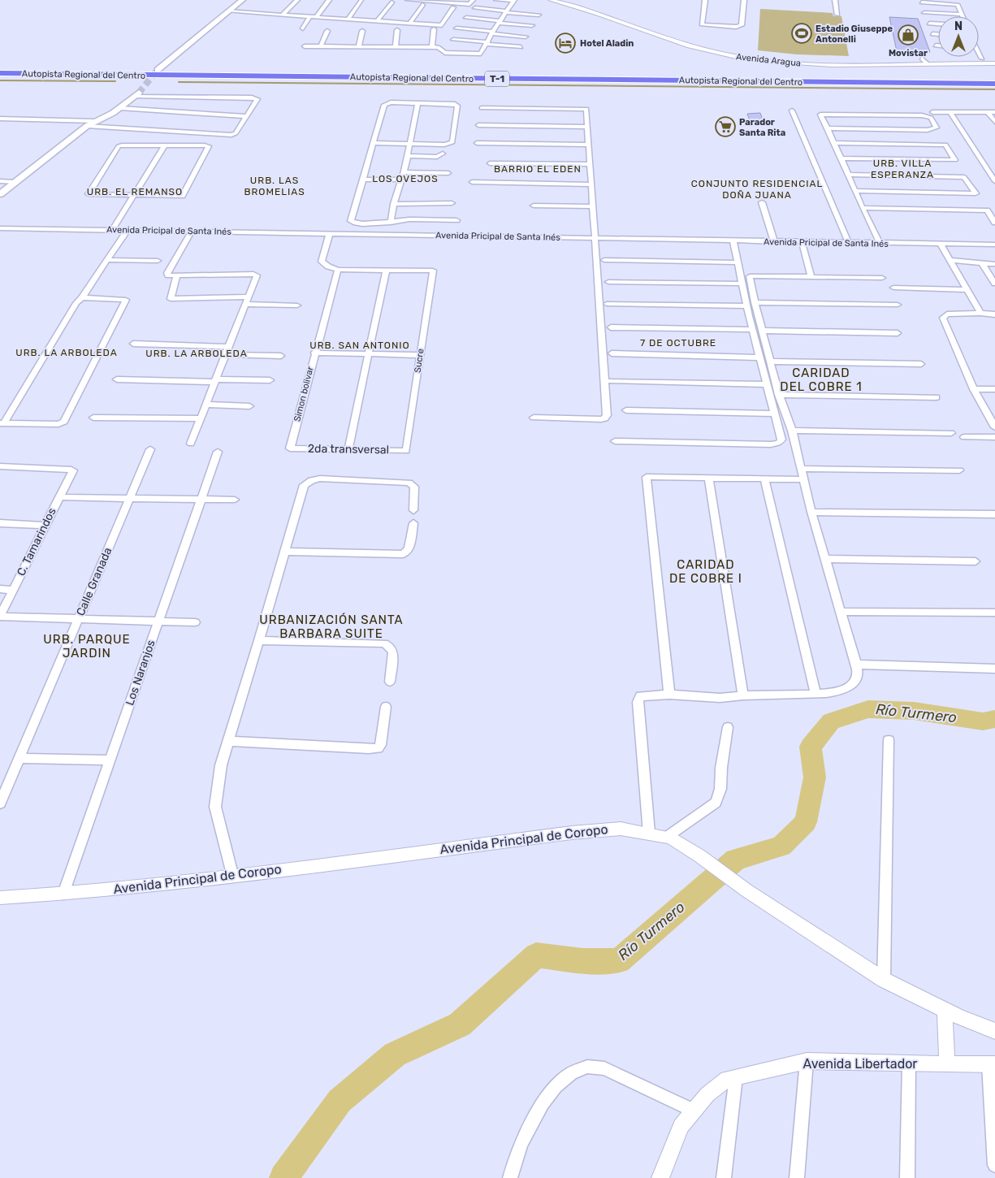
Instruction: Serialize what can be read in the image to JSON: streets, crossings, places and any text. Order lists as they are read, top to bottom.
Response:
{
  "streets": {
    "highway": ["Autopista Regional del Centro", "T-1"],
    "street": [
      "Avenida Aragua",
      "Avenida Pricipal de Santa Inés",
      "Sucre",
      "Simon bolivar",
      "2da transversal",
      "C. Tamarindos",
      "Calle Granada",
      "Los Naranjos",
      "Avenida Principal de Coropo",
      "Avenida Libertador"
    ]
  },
  "crossings": [
    ["Sucre", "2da transversal"],
    ["Simon bolivar", "2da transversal"],
    ["Los Naranjos", "Avenida Principal de Coropo"]
  ],
  "districts": [
    "URB. VILLA ESPERANZA",
    "BARRIO EL EDEN",
    "LOS OVEJOS",
    "URB. LAS BROMELIAS",
    "CONJUNTO RESIDENCIAL DOÑA JUANA",
    "URB. EL REMANSO",
    "7 DE OCTUBRE",
    "URB. SAN ANTONIO",
    "URB. LA ARBOLEDA",
    "URB. LA ARBOLEDA",
    "CARIDAD DEL COBRE 1",
    "CARIDAD DE COBRE I",
    "URBANIZACIÓN SANTA BARBARA SUITE",
    "URB. PARQUE JARDIN"
  ],
  "water": ["Río Turmero"],
  "places": {
    "sports": ["Estadio Giuseppe Antonelli"],
    "shop": ["Movistar"],
    "hotel": ["Hotel Aladin"],
    "supermarket": ["Parador Santa Rita"]
  },
  "north": "top"
}
